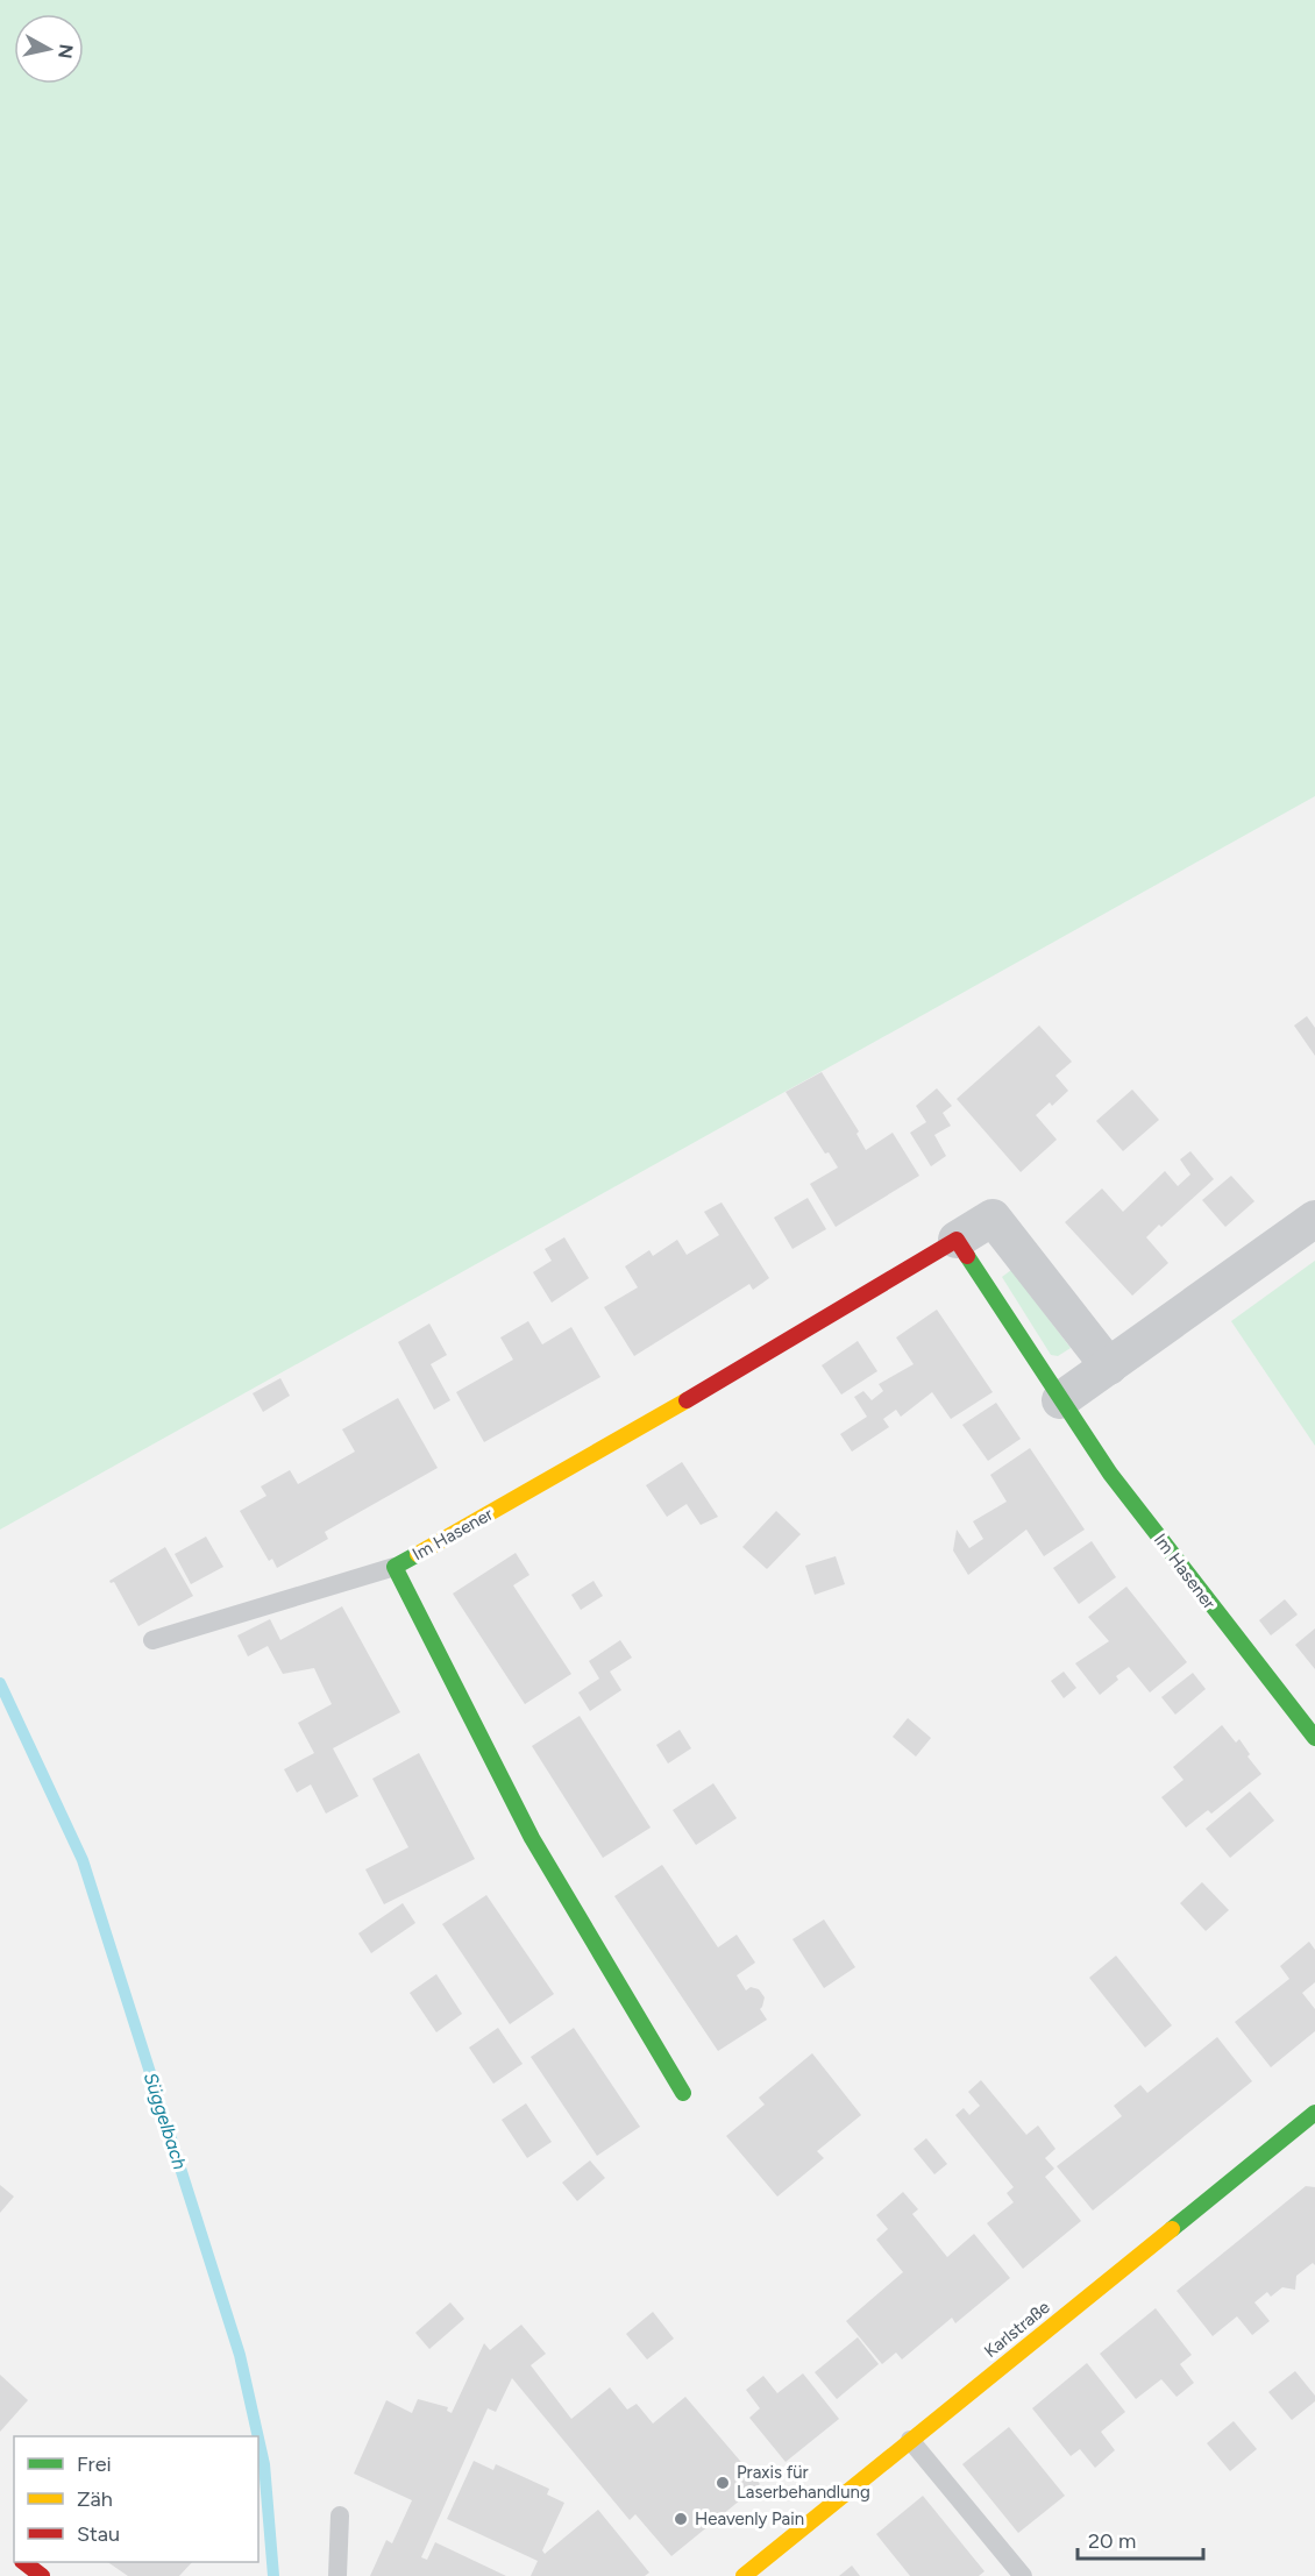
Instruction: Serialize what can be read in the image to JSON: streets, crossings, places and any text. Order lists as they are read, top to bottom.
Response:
{
  "streets": {
    "street": ["Im Hasener", "Karlstraße"]
  },
  "water": ["Süggelbach"],
  "places": ["Praxis für Laserbehandlung", "Heavenly Pain"],
  "legend": ["Frei", "Zäh", "Stau"],
  "scale_bar": "20 m",
  "north": "right"
}
